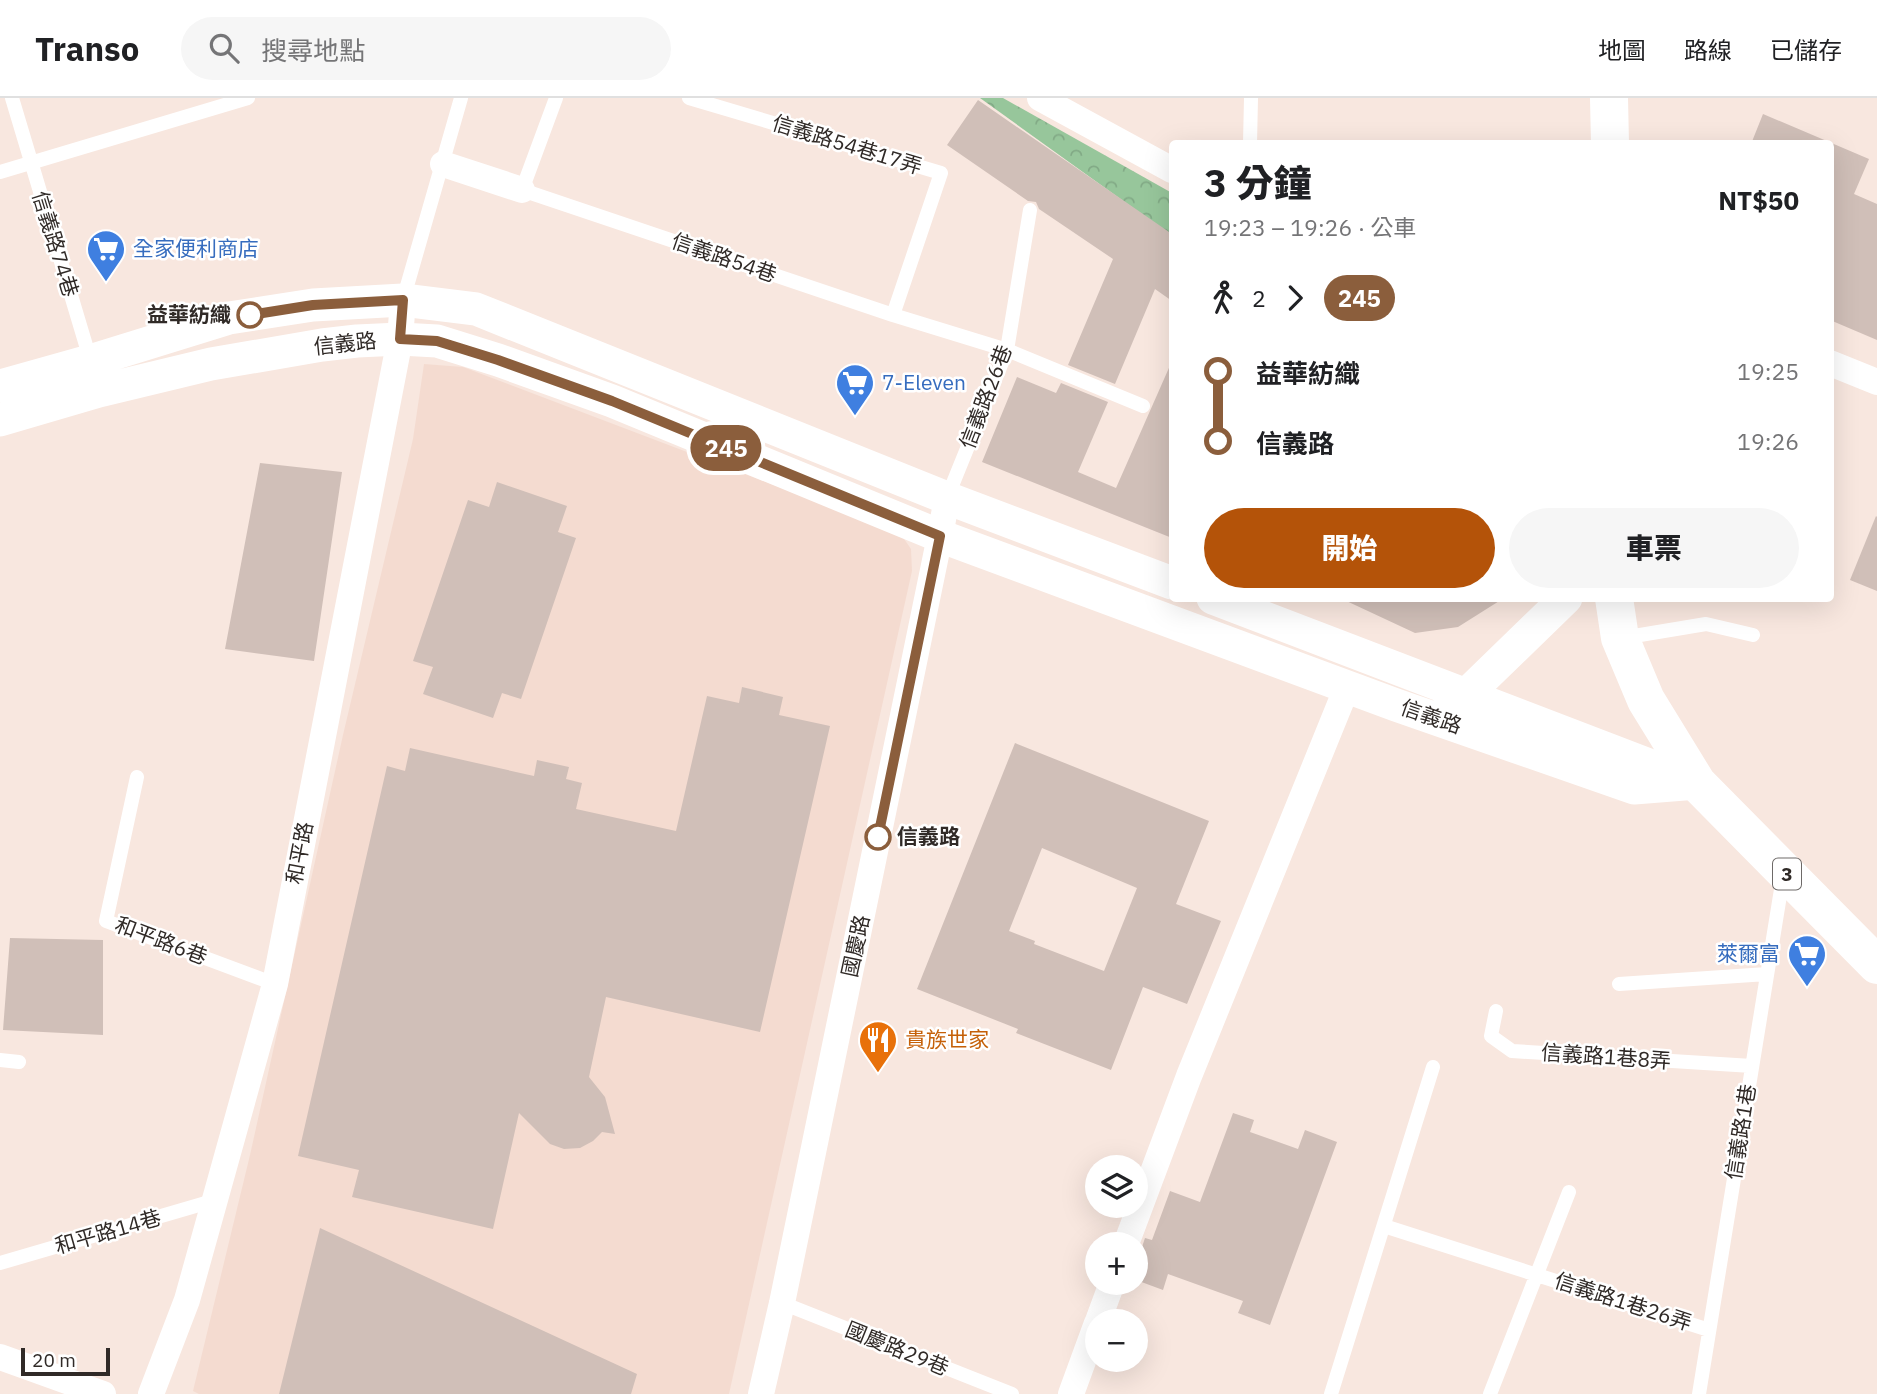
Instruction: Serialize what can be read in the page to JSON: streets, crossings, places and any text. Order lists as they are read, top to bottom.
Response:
{
  "streets": {
    "main road": ["3"],
    "street": [
      "信義路54巷",
      "信義路",
      "和平路",
      "國慶路"
    ],
    "lane": [
      "信義路54巷17弄",
      "信義路74巷",
      "信義路26巷",
      "和平路6巷",
      "信義路1巷8弄",
      "信義路1巷",
      "和平路14巷",
      "信義路1巷26弄",
      "國慶路29巷"
    ]
  },
  "crossings": [
    ["信義路54巷17弄", "信義路54巷"],
    ["信義路74巷", "信義路"],
    ["信義路54巷", "信義路26巷"],
    ["信義路", "信義路26巷"],
    ["信義路", "和平路"],
    ["信義路", "3"],
    ["信義路", "國慶路"],
    ["信義路26巷", "國慶路"],
    ["和平路", "和平路6巷"],
    ["和平路", "和平路14巷"],
    ["3", "信義路1巷"],
    ["國慶路", "國慶路29巷"],
    ["信義路1巷8弄", "信義路1巷"],
    ["信義路1巷", "信義路1巷26弄"]
  ],
  "places": {
    "supermarket": ["全家便利商店", "7-Eleven", "萊爾富"],
    "other": ["益華紡織", "信義路"],
    "restaurant": ["貴族世家"]
  },
  "lines": ["bus line 245"],
  "scale_bar": "20 m",
  "page": {
    "header": "Transo",
    "search": "搜尋地點",
    "nav": ["地圖", "路線", "已儲存"],
    "on_map": "245",
    "heading": ["3 分鐘", "19:23 – 19:26 · 公車", "NT$50"],
    "legs": ["2", "245"],
    "list": [
      {
        "name": "益華紡織",
        "value": "19:25"
      },
      {
        "name": "信義路",
        "value": "19:26"
      }
    ],
    "buttons": ["開始", "車票"],
    "map_buttons": ["+", "−"],
    "scale": "20 m"
  }
}
